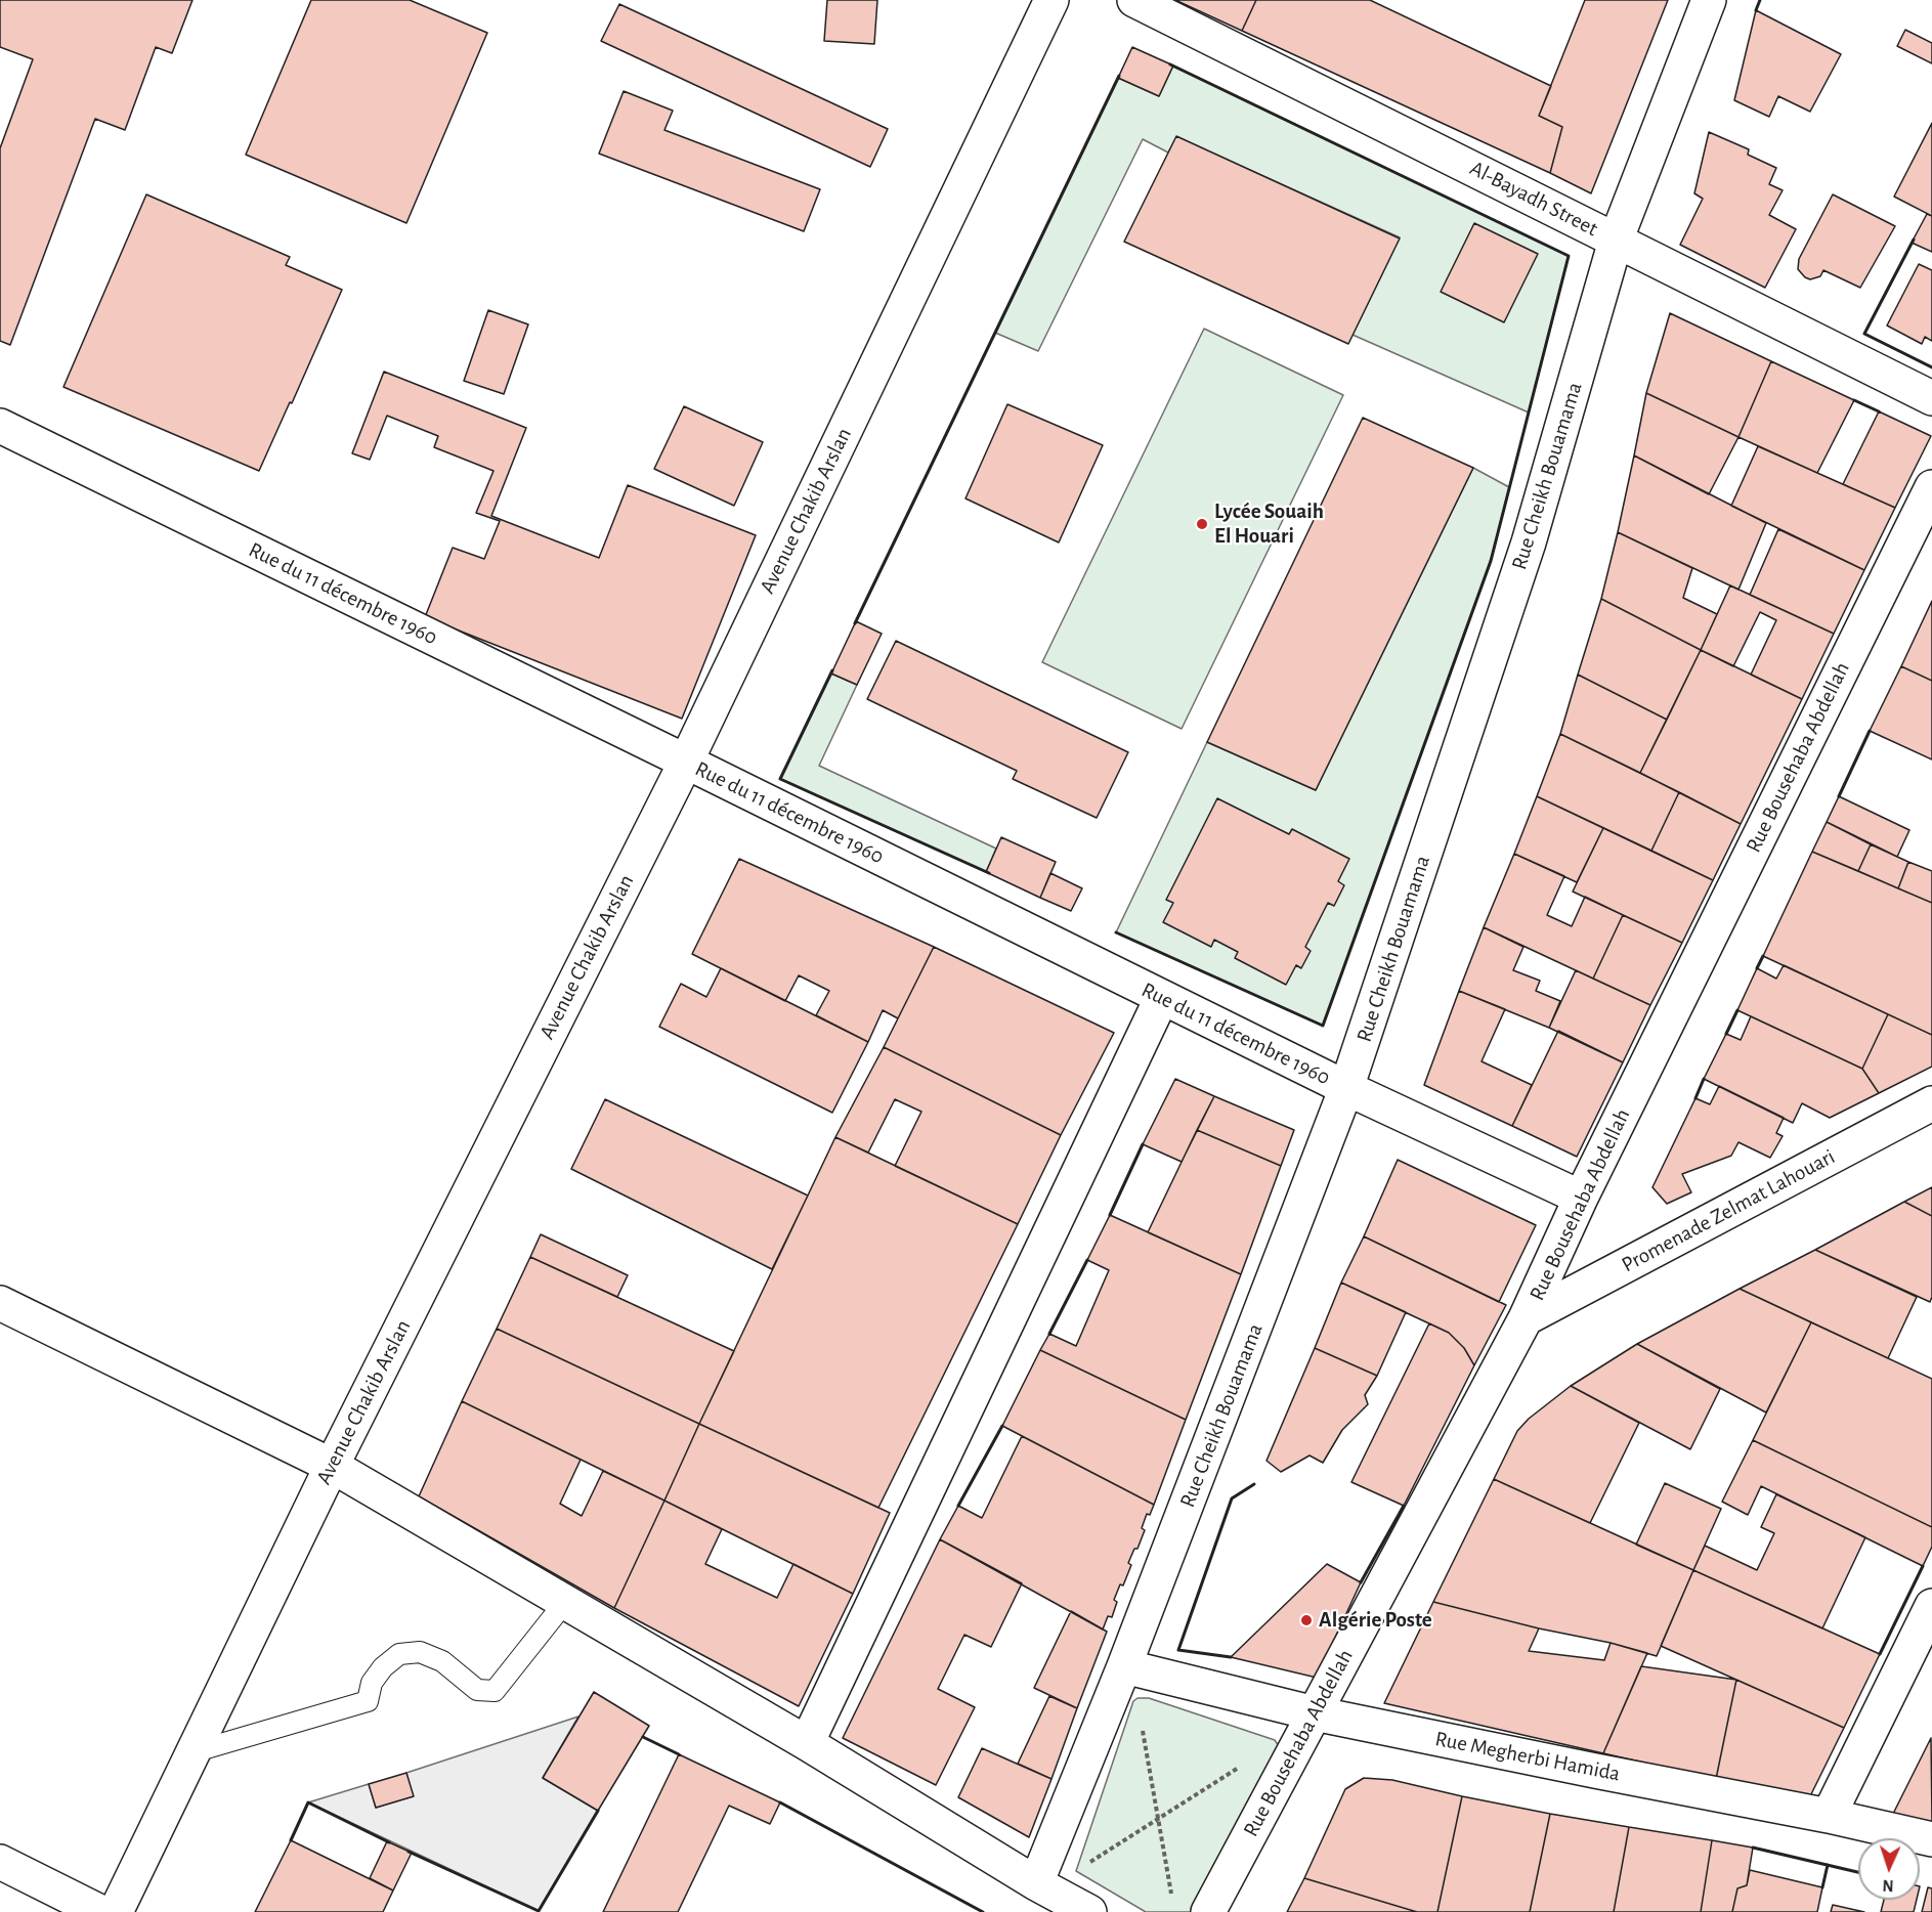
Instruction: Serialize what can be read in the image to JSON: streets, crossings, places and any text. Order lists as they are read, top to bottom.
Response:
{
  "streets": {
    "street": [
      "Al-Bayadh Street",
      "Rue Cheikh Bouamama",
      "Avenue Chakib Arslan",
      "Rue du 11 décembre 1960",
      "Rue Bousehaba Abdellah",
      "Promenade Zelmat Lahouari",
      "Rue Megherbi Hamida"
    ]
  },
  "crossings": [
    ["Al-Bayadh Street", "Rue Cheikh Bouamama"],
    ["Rue Cheikh Bouamama", "Rue du 11 décembre 1960"],
    ["Rue Cheikh Bouamama", "Rue Megherbi Hamida"],
    ["Avenue Chakib Arslan", "Rue du 11 décembre 1960"],
    ["Rue du 11 décembre 1960", "Rue Bousehaba Abdellah"],
    ["Rue Bousehaba Abdellah", "Promenade Zelmat Lahouari"],
    ["Rue Bousehaba Abdellah", "Rue Megherbi Hamida"]
  ],
  "places": ["Lycée Souaih El Houari", "Algérie Poste"],
  "north": "bottom"
}
